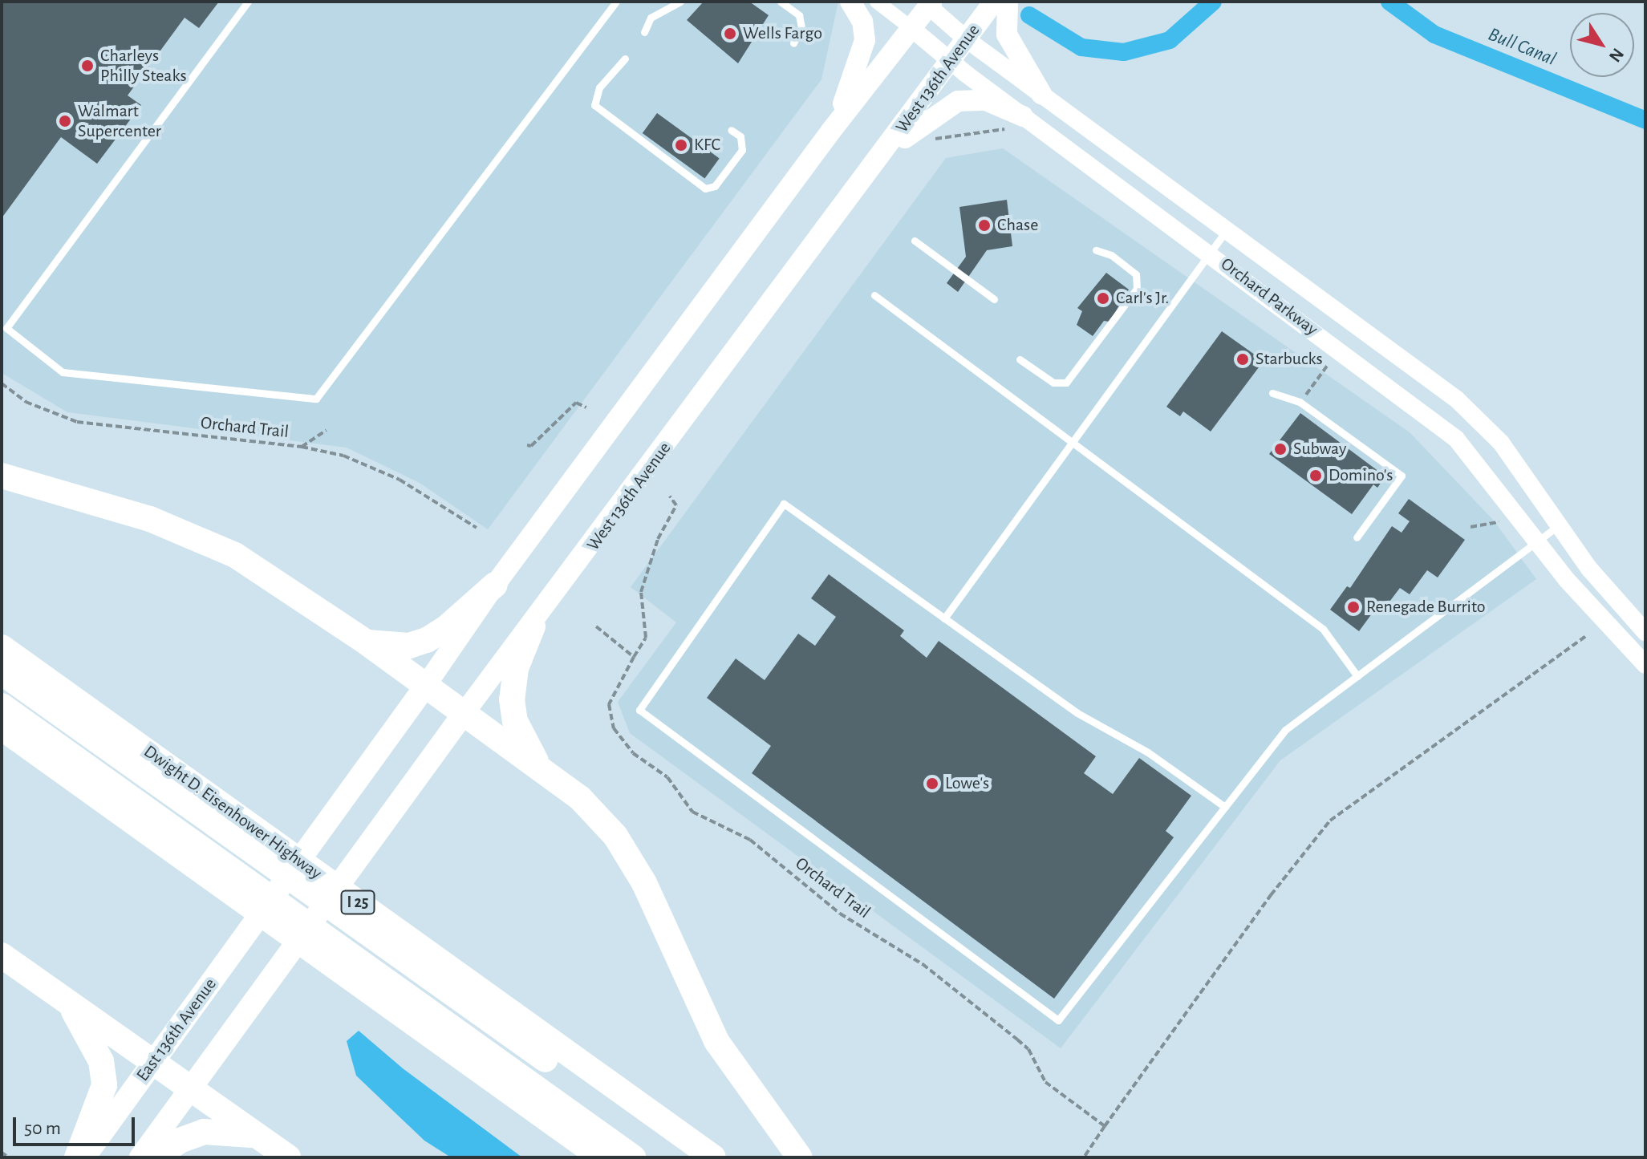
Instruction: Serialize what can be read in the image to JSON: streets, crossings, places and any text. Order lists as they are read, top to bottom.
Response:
{
  "streets": {
    "highway": ["Dwight D. Eisenhower Highway", "I 25"],
    "main road": ["West 136th Avenue", "East 136th Avenue"],
    "street": ["Orchard Parkway"],
    "path": ["Orchard Trail"]
  },
  "crossings": [
    ["West 136th Avenue", "Orchard Parkway"]
  ],
  "water": ["Bull Canal"],
  "places": [
    "Wells Fargo",
    "Charleys Philly Steaks",
    "Walmart Supercenter",
    "KFC",
    "Chase",
    "Carl's Jr.",
    "Starbucks",
    "Subway",
    "Domino's",
    "Renegade Burrito",
    "Lowe's"
  ],
  "scale_bar": "50 m",
  "north": "bottom right"
}
